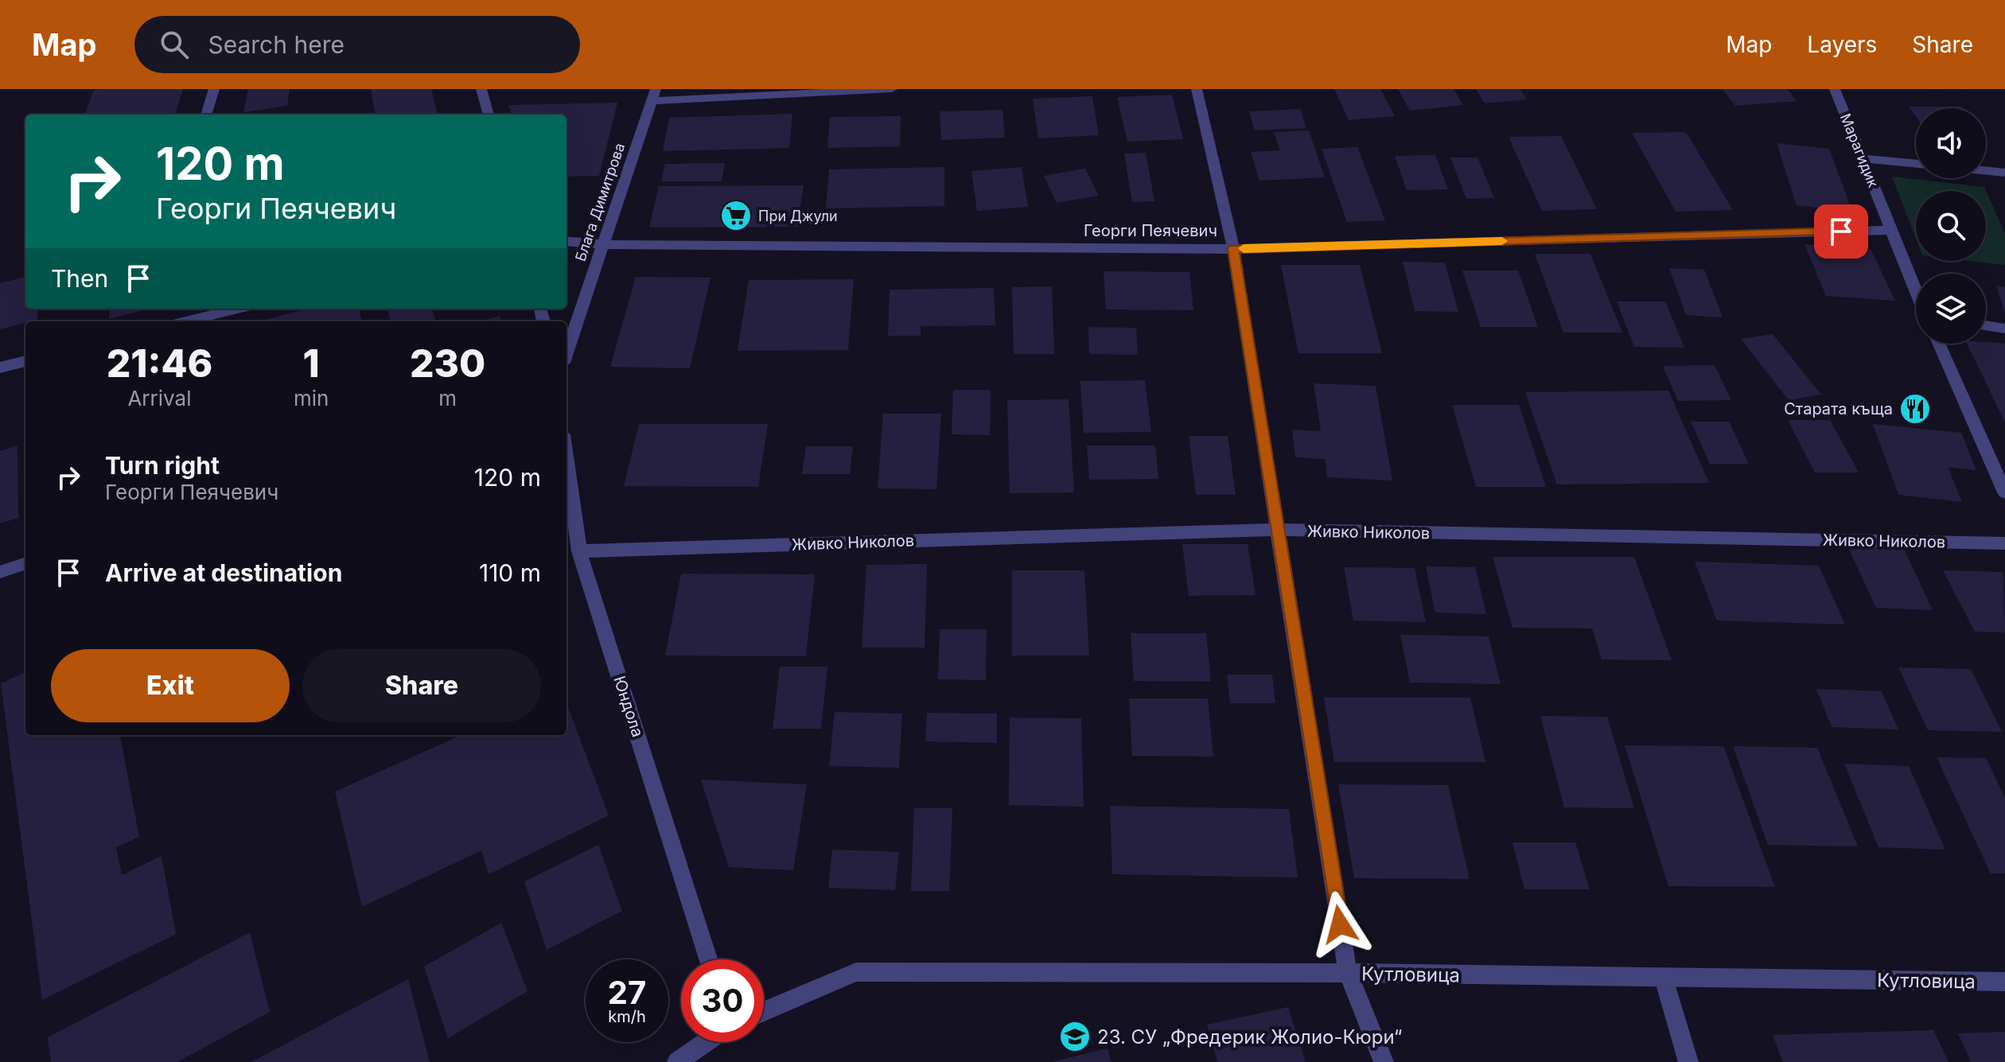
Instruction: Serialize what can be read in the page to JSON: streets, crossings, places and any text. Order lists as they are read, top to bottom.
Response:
{
  "streets": {
    "street": [
      "Марагидик",
      "Блага Димитрова",
      "Георги Пеячевич",
      "Живко Николов",
      "Юндола",
      "Кутловица"
    ]
  },
  "crossings": [
    ["Марагидик", "Георги Пеячевич"],
    ["Блага Димитрова", "Георги Пеячевич"],
    ["Живко Николов", "Юндола"]
  ],
  "places": {
    "supermarket": ["При Джули"],
    "restaurant": ["Старата къща"],
    "school or university": ["23. СУ „Фредерик Жолио-Кюри“"]
  },
  "page": {
    "header": "Map",
    "search": "Search here",
    "nav": ["Map", "Layers", "Share"],
    "turn": ["120 m", "Георги Пеячевич"],
    "then": "Then",
    "eta": [
      "21:46",
      "Arrival",
      "1",
      "min",
      "230",
      "m"
    ],
    "list": [
      {
        "name": "Turn right",
        "note": "Георги Пеячевич",
        "value": "120 m"
      },
      {
        "name": "Arrive at destination",
        "value": "110 m"
      }
    ],
    "buttons": ["Exit", "Share"],
    "speed": "27 km/h",
    "limit": "30"
  }
}
